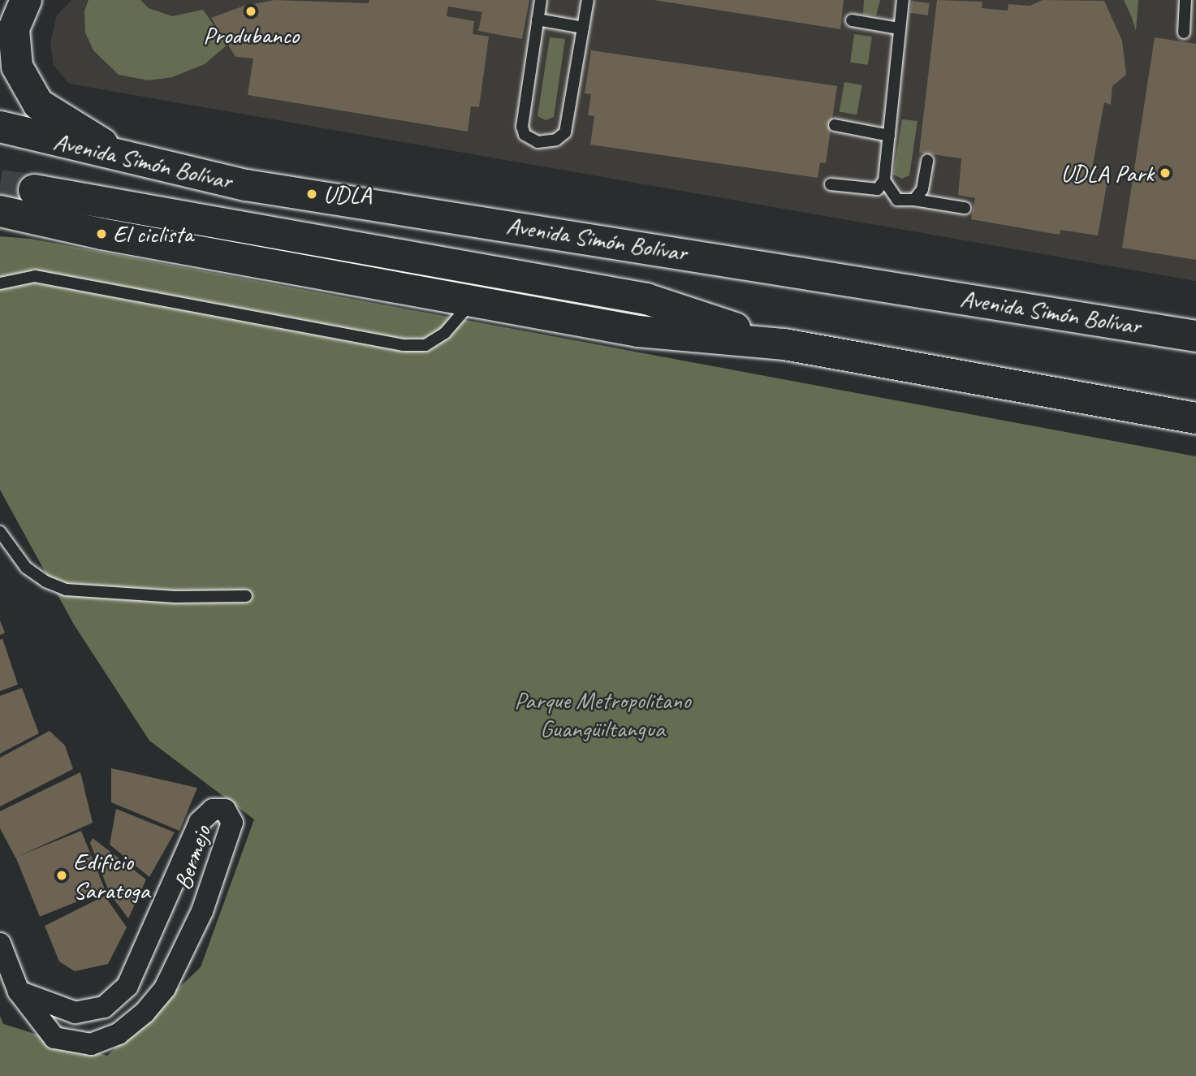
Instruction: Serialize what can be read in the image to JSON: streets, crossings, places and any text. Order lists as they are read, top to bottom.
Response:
{
  "streets": {
    "highway": ["Avenida Simón Bolívar"],
    "street": ["Bermejo"]
  },
  "parks": ["Parque Metropolitano Guangüiltangua"],
  "places": [
    "Produbanco",
    "UDLA Park",
    "UDLA",
    "El ciclista",
    "Edificio Saratoga"
  ]
}
